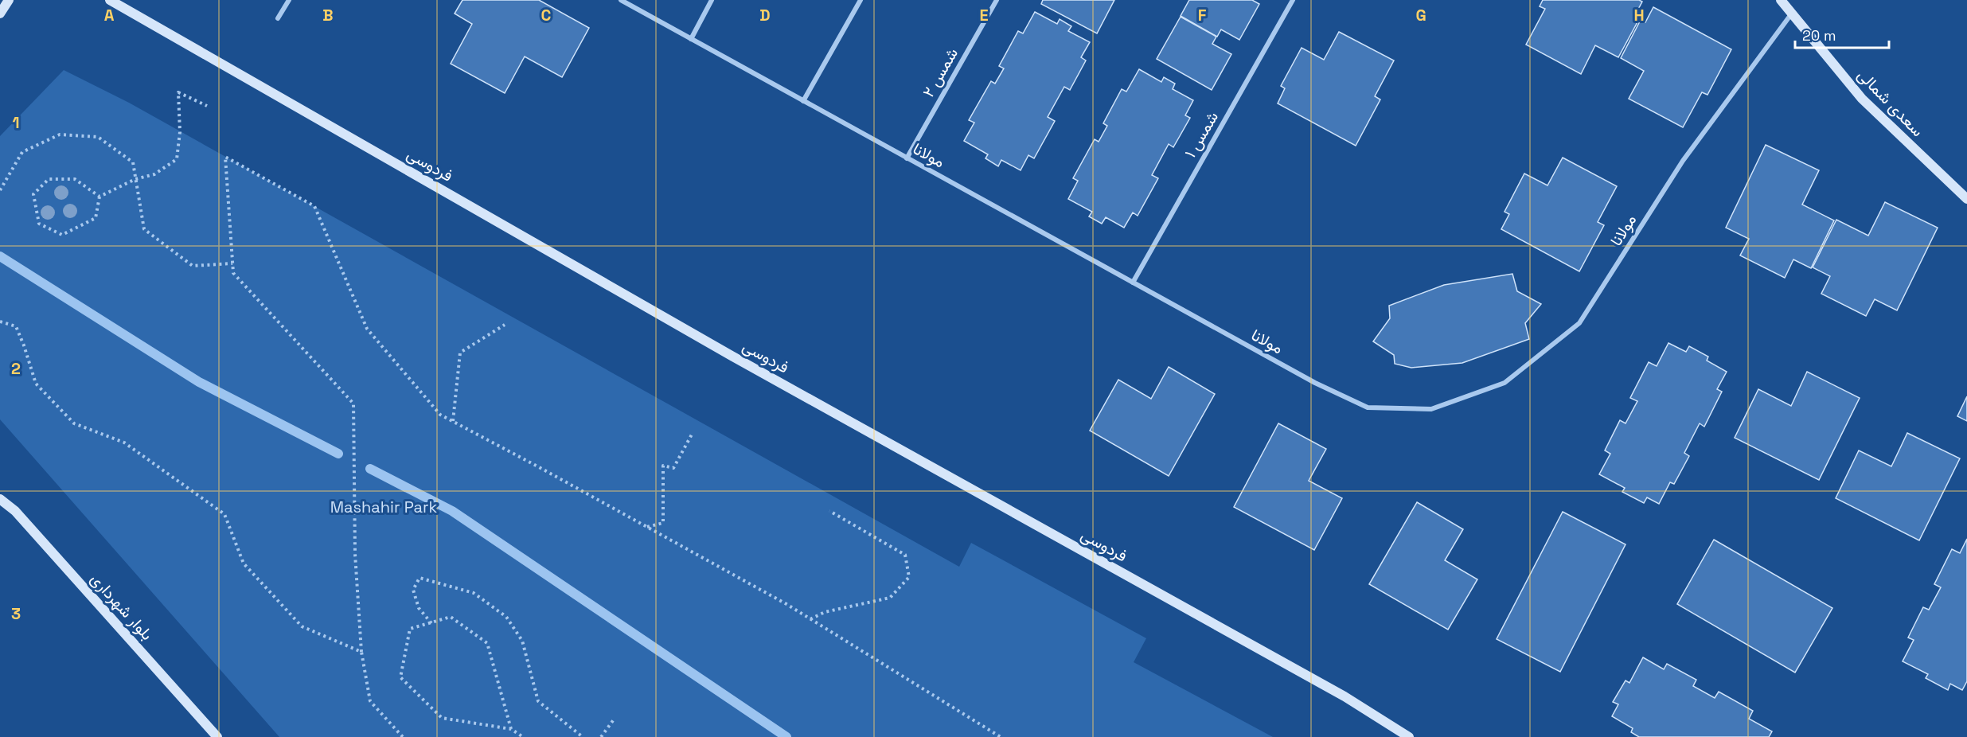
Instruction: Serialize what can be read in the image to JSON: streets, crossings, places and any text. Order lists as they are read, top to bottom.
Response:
{
  "streets": {
    "main road": ["سعدی شمالی", "فردوسی", "بلوار شهرداری"],
    "street": ["شمس ۲", "شمس ۱", "مولانا"]
  },
  "crossings": [
    ["شمس ۲", "مولانا"],
    ["سعدی شمالی", "مولانا"],
    ["شمس ۱", "مولانا"]
  ],
  "parks": ["Mashahir Park"],
  "scale_bar": "20 m",
  "grid": {
    "columns": [
      "A",
      "B",
      "C",
      "D",
      "E",
      "F",
      "G",
      "H"
    ],
    "rows": ["1", "2", "3"]
  }
}
